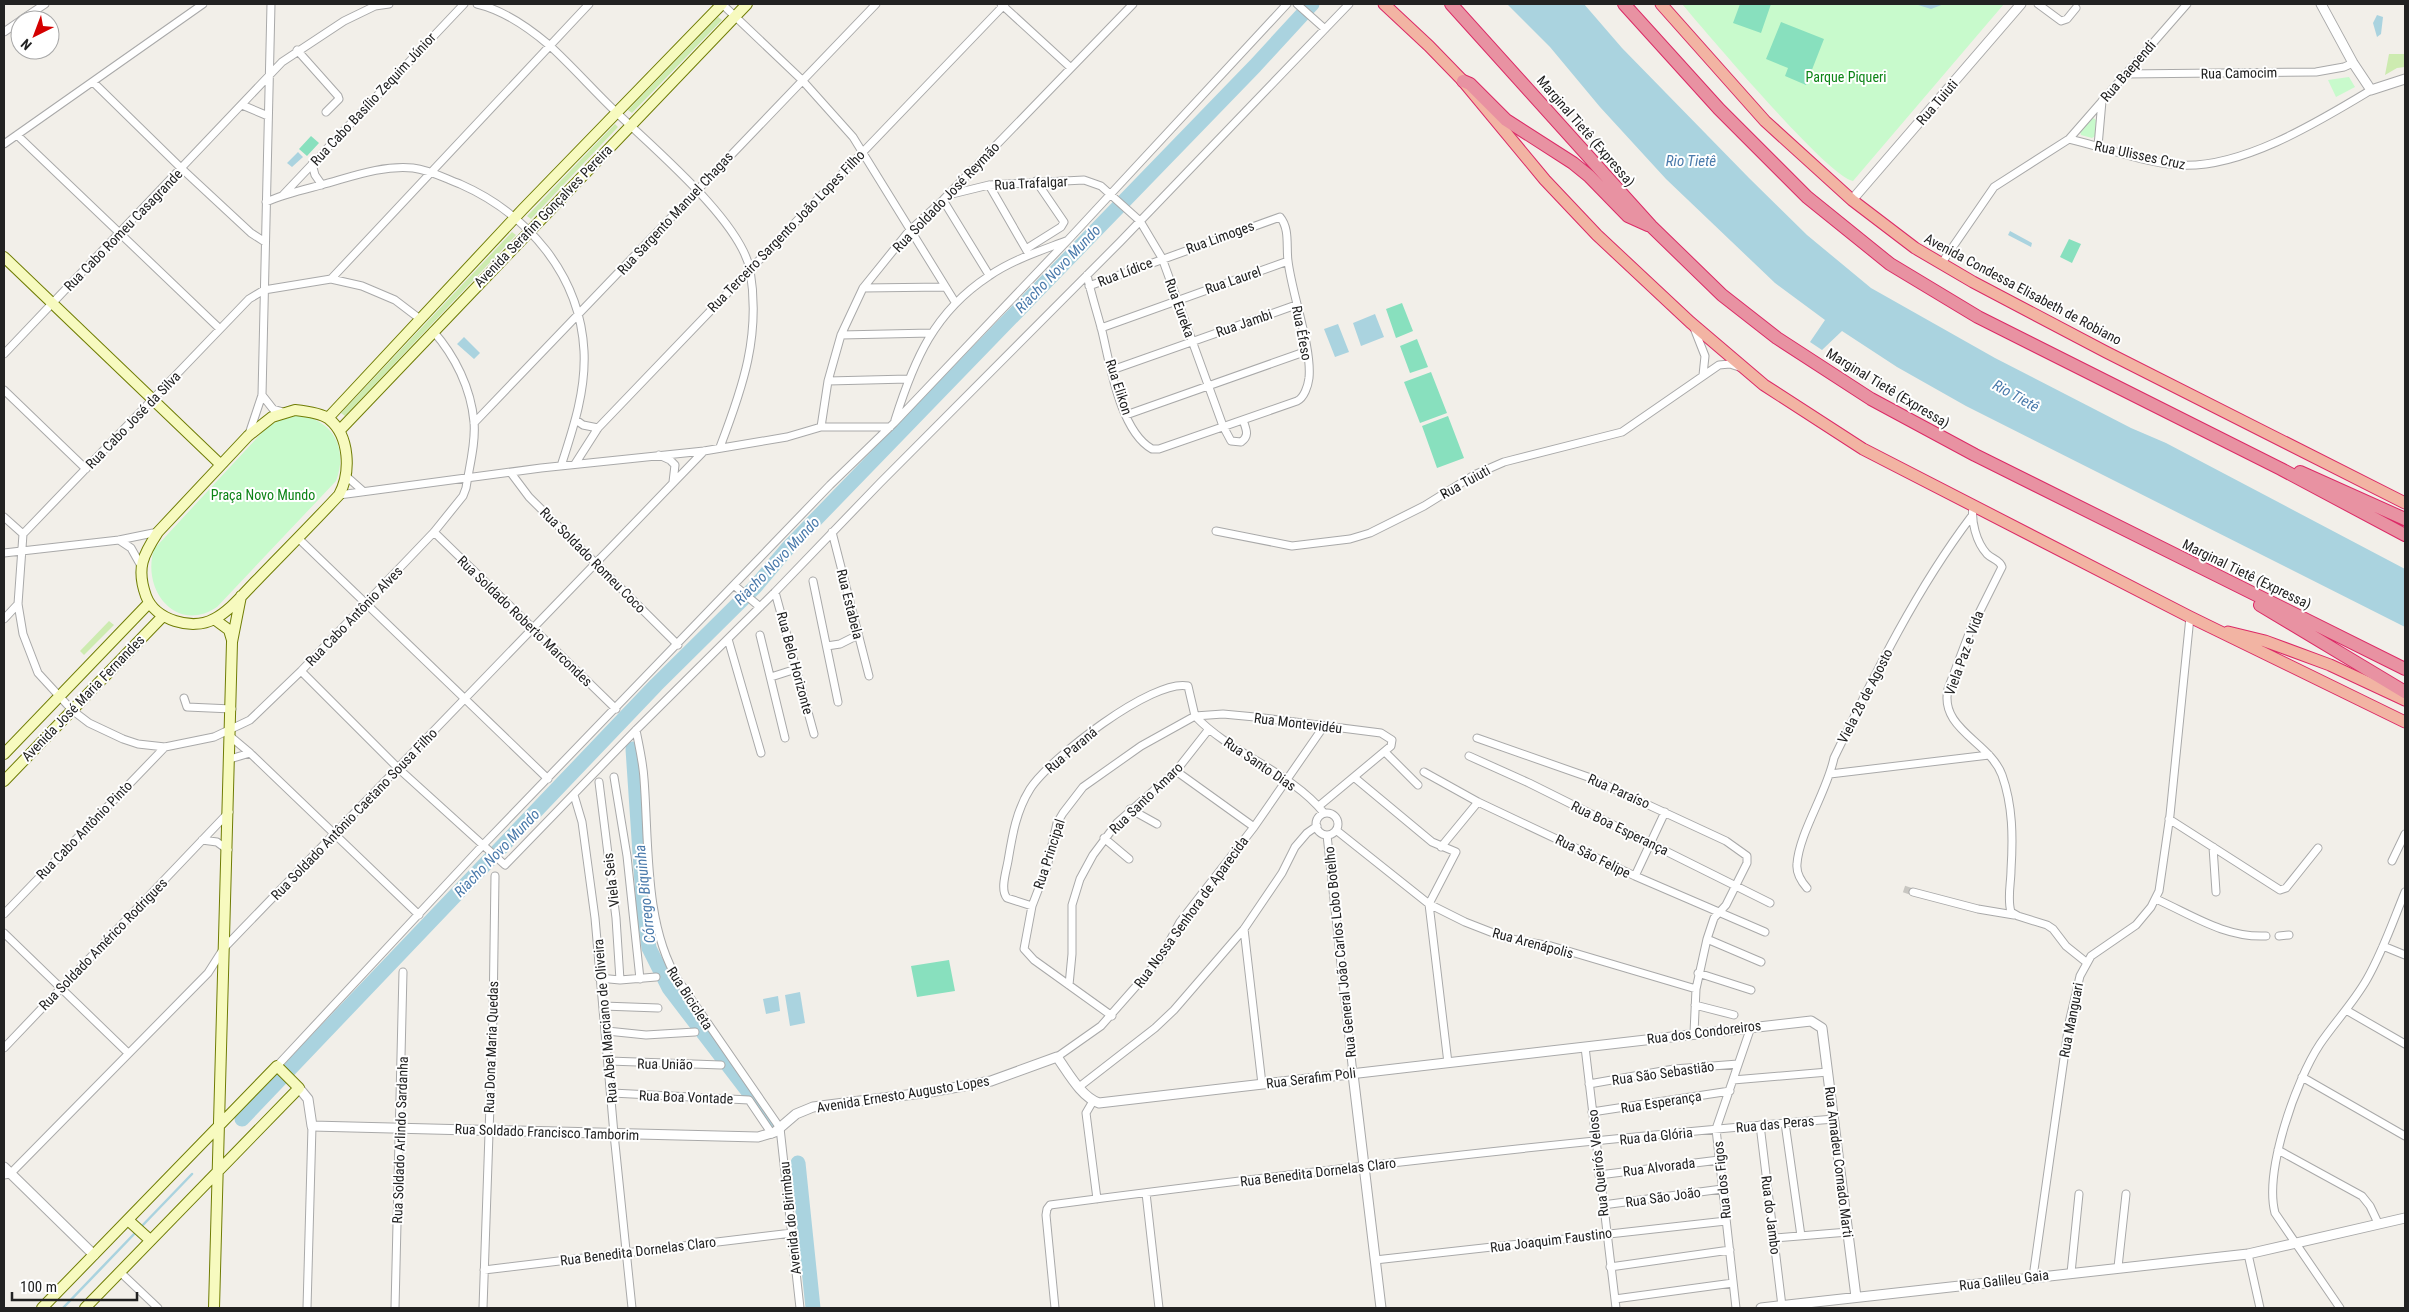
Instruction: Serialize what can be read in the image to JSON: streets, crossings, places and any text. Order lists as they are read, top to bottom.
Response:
{
  "streets": {
    "highway": ["Marginal Tietê (Expressa)", "Avenida Condessa Elisabeth de Robiano"],
    "main road": ["Avenida Serafim Gonçalves Pereira", "Avenida José Maria Fernandes"],
    "street": [
      "Rua Baependi",
      "Rua Camocim",
      "Rua Cabo Basílio Zequim Júnior",
      "Rua Tuiuti",
      "Rua Ulisses Cruz",
      "Rua Trafalgar",
      "Rua Soldado José Reymão",
      "Rua Sargento Manuel Chagas",
      "Rua Cabo Romeu Casagrande",
      "Rua Terceiro Sargento João Lopes Filho",
      "Rua Limoges",
      "Rua Lídice",
      "Rua Laurel",
      "Rua Eureka",
      "Rua Jambi",
      "Rua Éfeso",
      "Rua Elikon",
      "Rua Cabo José da Silva",
      "Rua Soldado Romeu Coco",
      "Rua Estabela",
      "Rua Cabo Antônio Alves",
      "Rua Soldado Roberto Marcondes",
      "Viela Paz e Vida",
      "Rua Belo Horizonte",
      "Viela 28 de Agosto",
      "Rua Montevidéu",
      "Rua Paraná",
      "Rua Santo Dias",
      "Rua Paraíso",
      "Rua Santo Amaro",
      "Rua Soldado Antônio Caetano Sousa Filho",
      "Rua Boa Esperança",
      "Rua Cabo Antônio Pinto",
      "Rua Principal",
      "Rua São Felipe",
      "Viela Seis",
      "Rua Nossa Senhora de Aparecida",
      "Rua Arenápolis",
      "Rua Soldado Américo Rodrigues",
      "Rua General João Carlos Lobo Botelho",
      "Rua Bicicleta",
      "Rua Manguari",
      "Rua Abel Marciano de Oliveira",
      "Rua dos Condoreiros",
      "Rua Dona Maria Quedas",
      "Rua União",
      "Rua São Sebastião",
      "Rua Serafim Poli",
      "Avenida Ernesto Augusto Lopes",
      "Rua Boa Vontade",
      "Rua Esperança",
      "Rua das Peras",
      "Rua Soldado Francisco Tamborim",
      "Rua da Glória",
      "Rua Soldado Arlindo Sardanha",
      "Rua Amadeu Cornado Marti",
      "Rua Queirós Veloso",
      "Rua Alvorada",
      "Rua Benedita Dornelas Claro",
      "Rua dos Figos",
      "Rua São João",
      "Rua do Jambo",
      "Avenida do Birimbau",
      "Rua Joaquim Faustino",
      "Rua Galileu Gaia"
    ]
  },
  "crossings": [
    ["Rua Baependi", "Rua Camocim"],
    ["Rua Baependi", "Rua Ulisses Cruz"],
    ["Rua Tuiuti", "Avenida Condessa Elisabeth de Robiano"],
    ["Rua Trafalgar", "Rua Soldado José Reymão"],
    ["Rua Trafalgar", "Rua Eureka"],
    ["Rua Sargento Manuel Chagas", "Rua Cabo Antônio Alves"],
    ["Avenida Serafim Gonçalves Pereira", "Rua Cabo José da Silva"],
    ["Avenida Serafim Gonçalves Pereira", "Rua Cabo Antônio Alves"],
    ["Rua Limoges", "Rua Lídice"],
    ["Rua Limoges", "Rua Eureka"],
    ["Rua Limoges", "Rua Éfeso"],
    ["Rua Lídice", "Rua Eureka"],
    ["Rua Lídice", "Rua Elikon"],
    ["Rua Laurel", "Rua Eureka"],
    ["Rua Laurel", "Rua Éfeso"],
    ["Rua Laurel", "Rua Elikon"],
    ["Rua Eureka", "Rua Jambi"],
    ["Rua Eureka", "Rua Éfeso"],
    ["Rua Eureka", "Rua Elikon"],
    ["Rua Jambi", "Rua Éfeso"],
    ["Rua Jambi", "Rua Elikon"],
    ["Rua Éfeso", "Rua Elikon"],
    ["Rua Soldado Romeu Coco", "Rua Soldado Antônio Caetano Sousa Filho"],
    ["Rua Cabo Antônio Alves", "Rua Soldado Roberto Marcondes"],
    ["Rua Cabo Antônio Alves", "Avenida José Maria Fernandes"],
    ["Rua Cabo Antônio Alves", "Rua Cabo Antônio Pinto"],
    ["Rua Soldado Roberto Marcondes", "Rua Soldado Antônio Caetano Sousa Filho"],
    ["Viela Paz e Vida", "Viela 28 de Agosto"],
    ["Rua Montevidéu", "Rua Paraná"],
    ["Rua Montevidéu", "Rua Santo Dias"],
    ["Rua Montevidéu", "Rua Principal"],
    ["Rua Montevidéu", "Rua Nossa Senhora de Aparecida"],
    ["Rua Paraná", "Rua Santo Dias"],
    ["Rua Paraná", "Rua Principal"],
    ["Rua Santo Dias", "Rua Santo Amaro"],
    ["Rua Santo Dias", "Rua Principal"],
    ["Rua Santo Dias", "Rua Nossa Senhora de Aparecida"],
    ["Rua Santo Dias", "Rua Arenápolis"],
    ["Rua Santo Dias", "Rua General João Carlos Lobo Botelho"],
    ["Rua Paraíso", "Rua Boa Esperança"],
    ["Rua Santo Amaro", "Rua Principal"],
    ["Rua Principal", "Rua Nossa Senhora de Aparecida"],
    ["Rua Nossa Senhora de Aparecida", "Avenida Ernesto Augusto Lopes"],
    ["Rua Arenápolis", "Rua General João Carlos Lobo Botelho"],
    ["Rua General João Carlos Lobo Botelho", "Rua Serafim Poli"],
    ["Rua General João Carlos Lobo Botelho", "Rua Benedita Dornelas Claro"],
    ["Rua General João Carlos Lobo Botelho", "Rua Joaquim Faustino"],
    ["Rua Bicicleta", "Avenida Ernesto Augusto Lopes"],
    ["Rua Bicicleta", "Avenida do Birimbau"],
    ["Rua Manguari", "Rua Galileu Gaia"],
    ["Rua Abel Marciano de Oliveira", "Rua União"],
    ["Rua Abel Marciano de Oliveira", "Rua Boa Vontade"],
    ["Rua Abel Marciano de Oliveira", "Rua Soldado Francisco Tamborim"],
    ["Rua Abel Marciano de Oliveira", "Rua Benedita Dornelas Claro"],
    ["Rua dos Condoreiros", "Rua Serafim Poli"],
    ["Rua dos Condoreiros", "Rua Amadeu Cornado Marti"],
    ["Rua dos Condoreiros", "Rua Queirós Veloso"],
    ["Rua dos Condoreiros", "Rua dos Figos"],
    ["Rua Dona Maria Quedas", "Rua Soldado Francisco Tamborim"],
    ["Rua Dona Maria Quedas", "Rua Benedita Dornelas Claro"],
    ["Rua São Sebastião", "Rua Queirós Veloso"],
    ["Rua São Sebastião", "Rua dos Figos"],
    ["Rua Serafim Poli", "Rua Queirós Veloso"],
    ["Avenida Ernesto Augusto Lopes", "Avenida do Birimbau"],
    ["Rua Boa Vontade", "Rua Soldado Francisco Tamborim"],
    ["Rua Esperança", "Rua Queirós Veloso"],
    ["Rua Esperança", "Rua dos Figos"],
    ["Rua das Peras", "Rua da Glória"],
    ["Rua das Peras", "Rua Amadeu Cornado Marti"],
    ["Rua das Peras", "Rua dos Figos"],
    ["Rua das Peras", "Rua do Jambo"],
    ["Rua Soldado Francisco Tamborim", "Rua Soldado Arlindo Sardanha"],
    ["Rua da Glória", "Rua Queirós Veloso"],
    ["Rua da Glória", "Rua Benedita Dornelas Claro"],
    ["Rua da Glória", "Rua dos Figos"],
    ["Rua Amadeu Cornado Marti", "Rua Galileu Gaia"],
    ["Rua Queirós Veloso", "Rua Alvorada"],
    ["Rua Queirós Veloso", "Rua Benedita Dornelas Claro"],
    ["Rua Queirós Veloso", "Rua São João"],
    ["Rua Queirós Veloso", "Rua Joaquim Faustino"],
    ["Rua Alvorada", "Rua dos Figos"],
    ["Rua Benedita Dornelas Claro", "Avenida do Birimbau"],
    ["Rua dos Figos", "Rua São João"],
    ["Rua dos Figos", "Rua Joaquim Faustino"],
    ["Rua do Jambo", "Rua Galileu Gaia"]
  ],
  "water": ["Rio Tietê", "Riacho Novo Mundo", "Córrego Biquinha"],
  "parks": ["Parque Piqueri", "Praça Novo Mundo"],
  "scale_bar": "100 m",
  "north": "bottom left"
}
